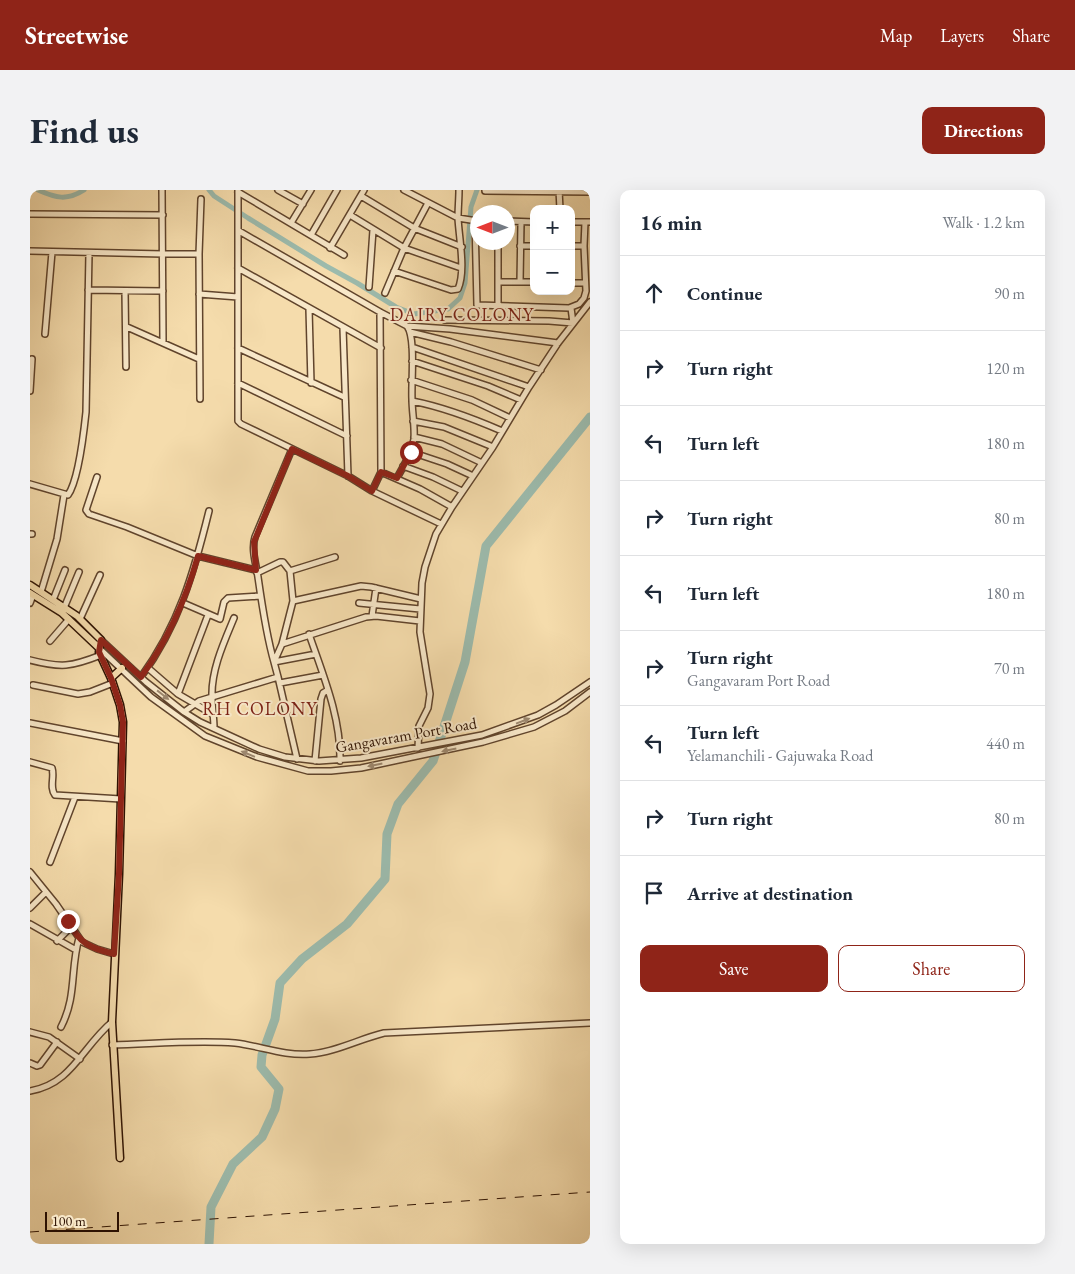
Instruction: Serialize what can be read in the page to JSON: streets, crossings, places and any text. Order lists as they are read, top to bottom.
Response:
{
  "streets": {
    "street": ["Gangavaram Port Road"]
  },
  "districts": ["DAIRY COLONY", "RH COLONY"],
  "scale_bar": "100 m",
  "north": "left",
  "page": {
    "header": "Streetwise",
    "nav": ["Map", "Layers", "Share"],
    "buttons": [
      "Directions",
      ["Save", "Share"]
    ],
    "title": "Find us",
    "heading": ["16 min", "Walk · 1.2 km"],
    "map_buttons": ["+", "−"],
    "list": [
      ["Continue", "90 m"],
      ["Turn right", "120 m"],
      ["Turn left", "180 m"],
      ["Turn right", "80 m"],
      ["Turn left", "180 m"],
      ["Turn right", "Gangavaram Port Road", "70 m"],
      ["Turn left", "Yelamanchili - Gajuwaka Road", "440 m"],
      ["Turn right", "80 m"],
      "Arrive at destination"
    ],
    "scale": "100 m"
  }
}
